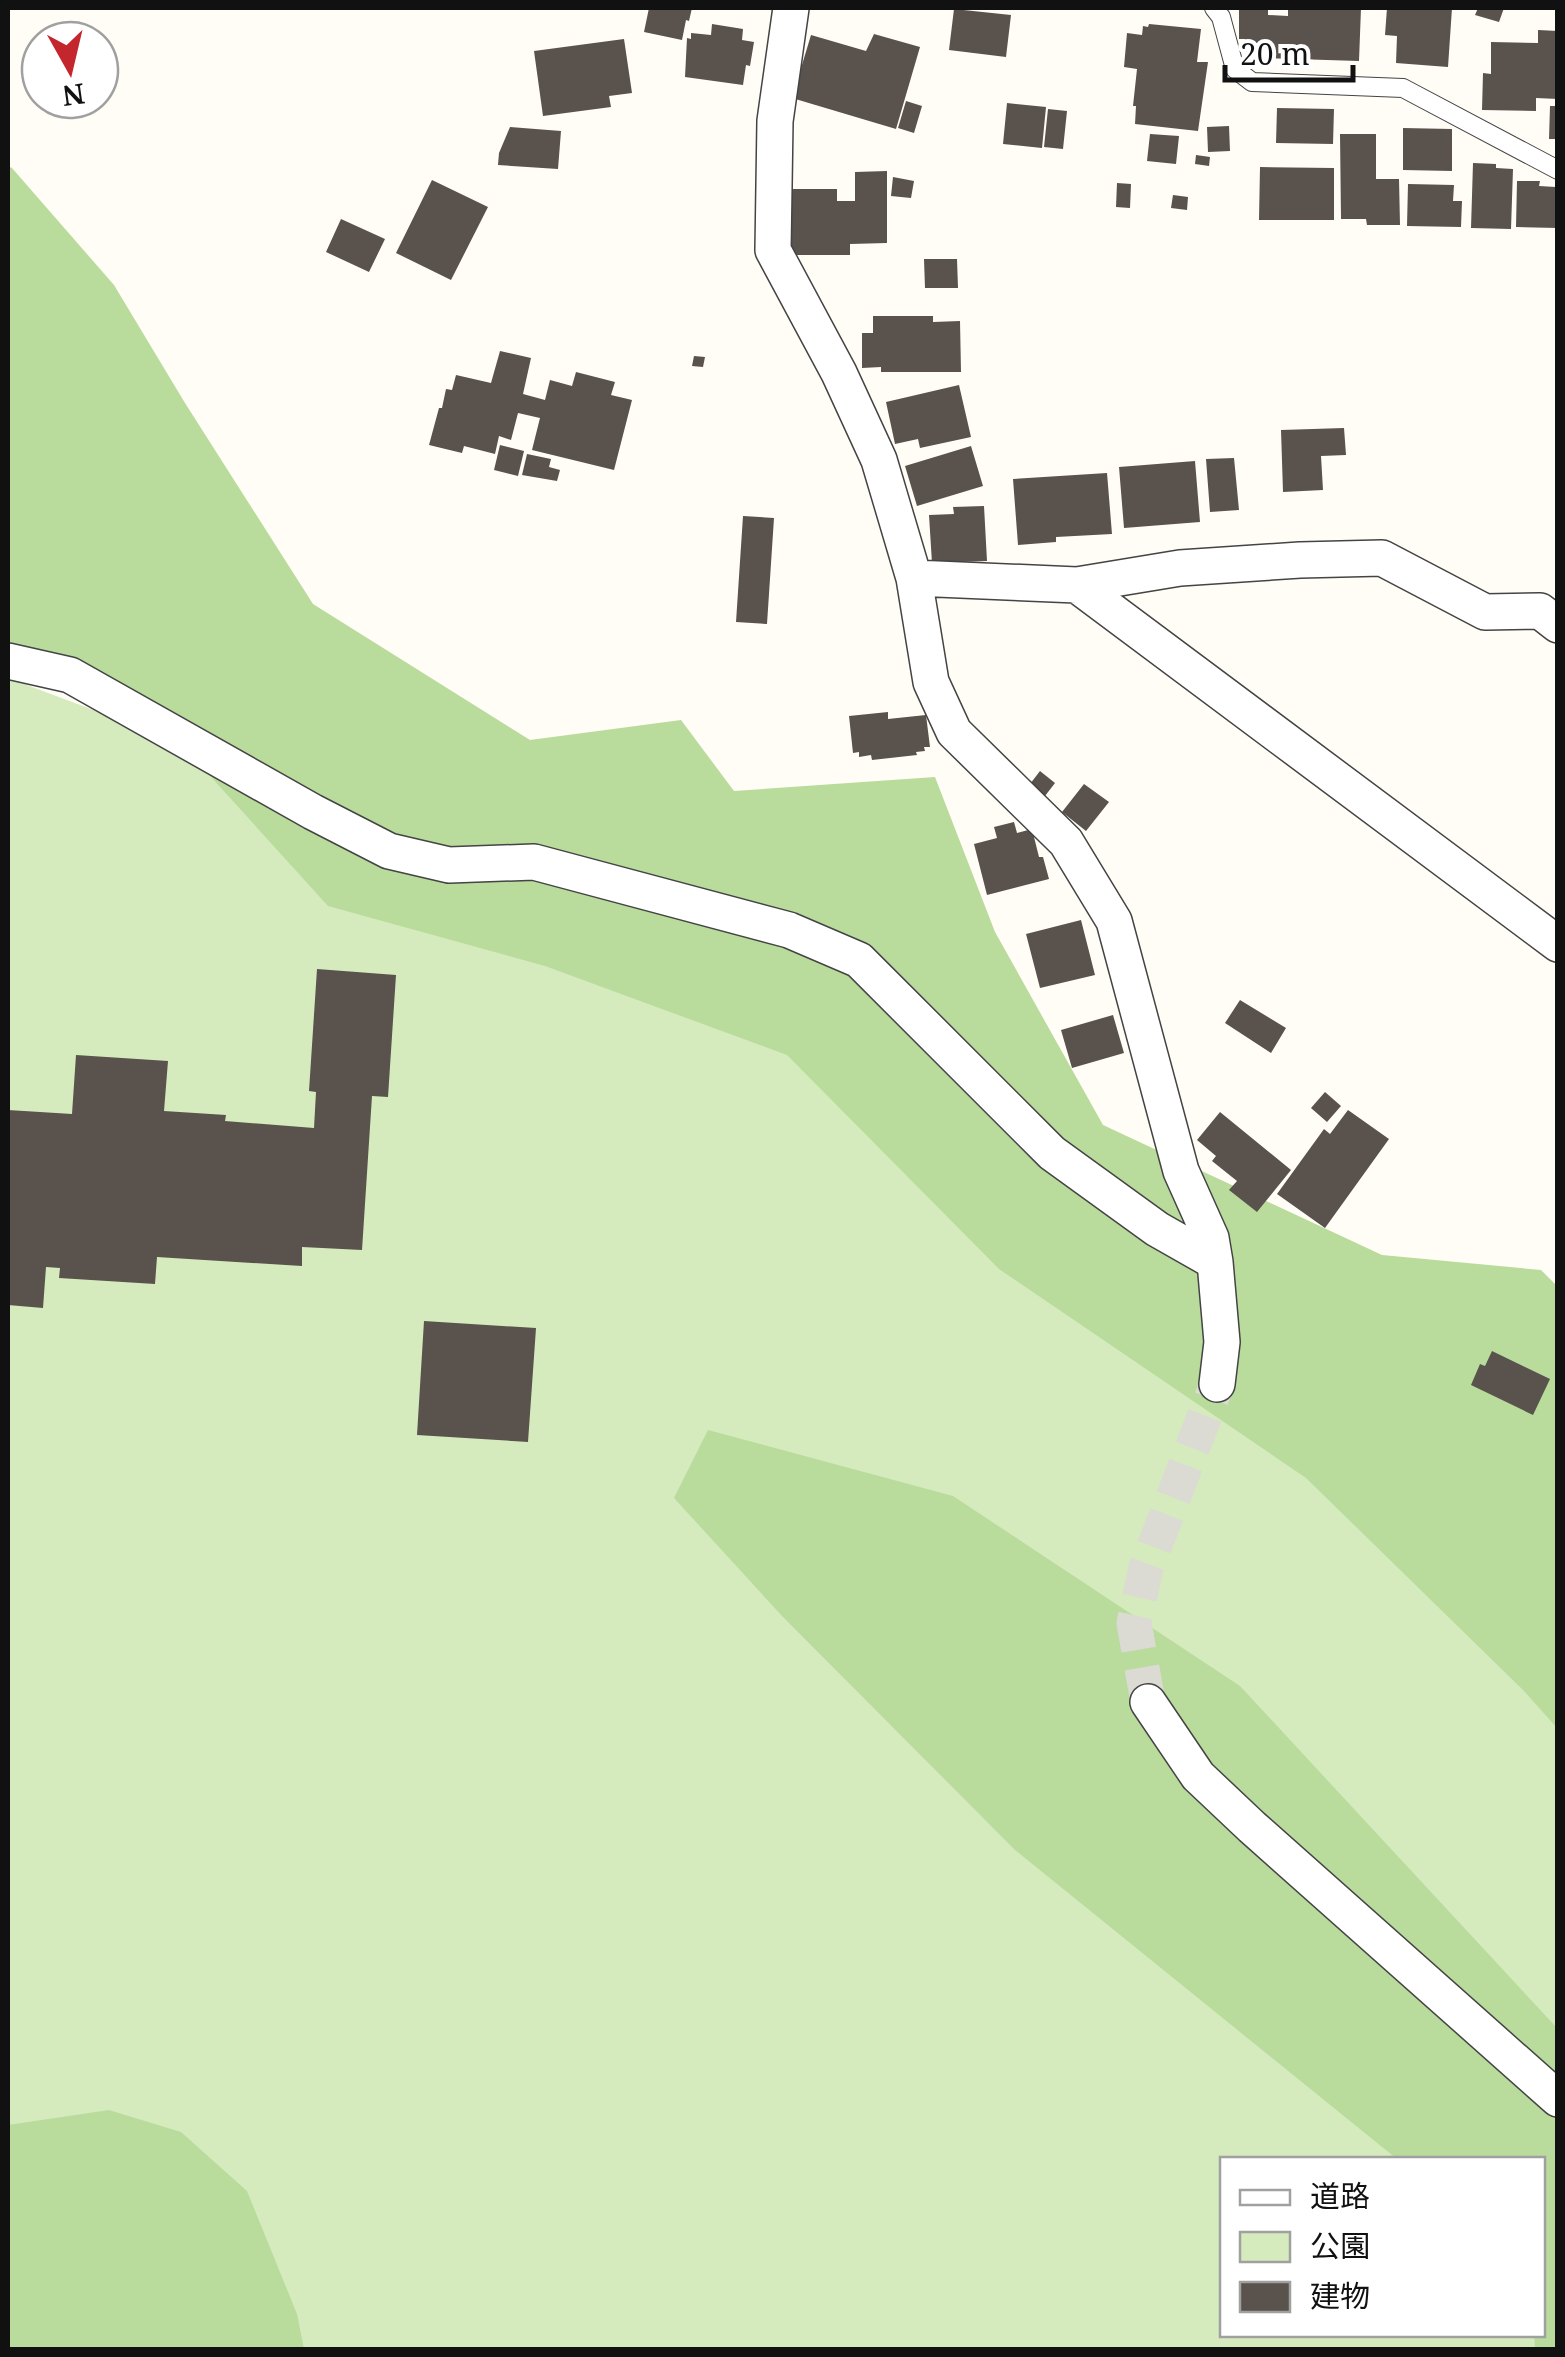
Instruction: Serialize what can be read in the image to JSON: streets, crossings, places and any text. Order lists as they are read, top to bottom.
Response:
{
  "legend": ["道路", "公園", "建物"],
  "scale_bar": "20 m",
  "north": "bottom"
}
